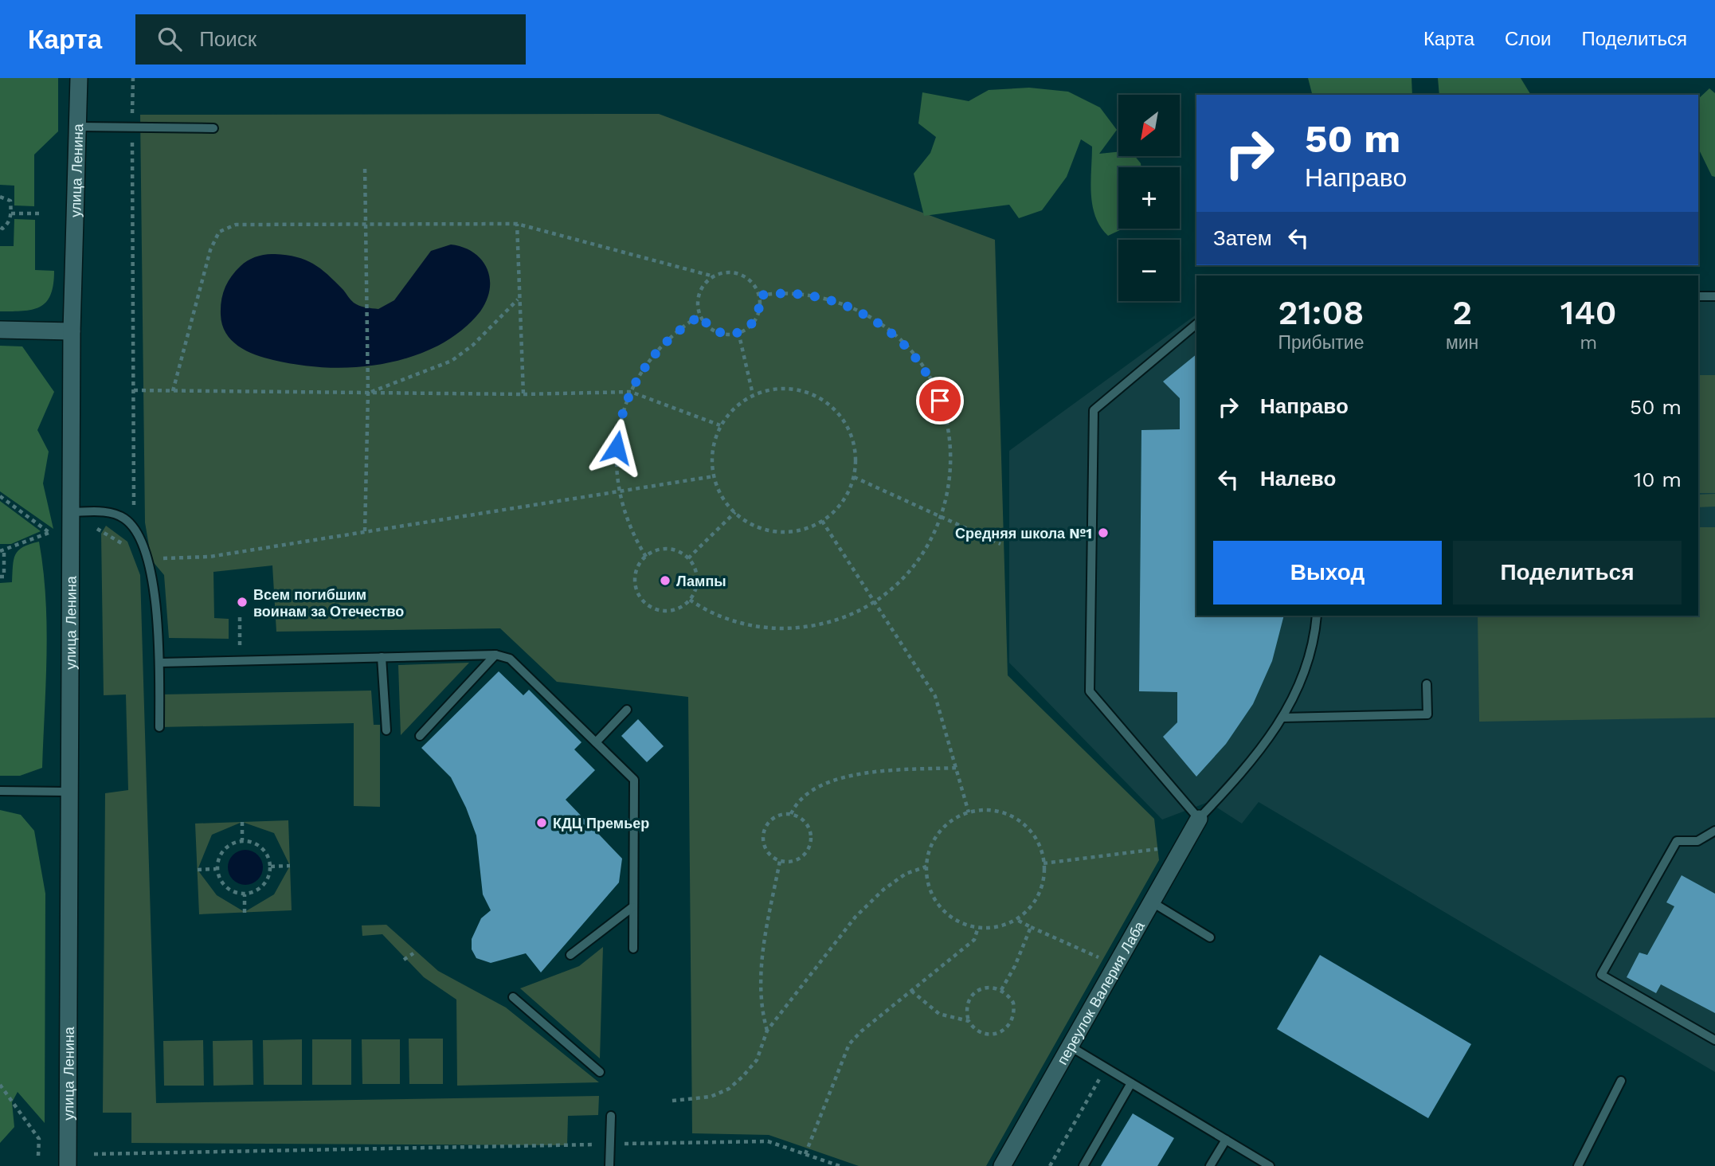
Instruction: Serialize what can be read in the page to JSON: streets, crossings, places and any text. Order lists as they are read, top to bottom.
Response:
{
  "streets": {
    "street": ["улица Ленина", "переулок Валерия Лаба"]
  },
  "places": [
    "Средняя школа №1",
    "Лампы",
    "Всем погибшим воинам за Отечество",
    "КДЦ Премьер"
  ],
  "north": "bottom left",
  "page": {
    "header": "Карта",
    "search": "Поиск",
    "nav": ["Карта", "Слои", "Поделиться"],
    "map_buttons": ["+", "−"],
    "turn": ["50 m", "Направо"],
    "then": "Затем",
    "eta": [
      "21:08",
      "Прибытие",
      "2",
      "мин",
      "140",
      "m"
    ],
    "list": [
      {
        "name": "Направо",
        "value": "50 m"
      },
      {
        "name": "Налево",
        "value": "10 m"
      }
    ],
    "buttons": ["Выход", "Поделиться"]
  }
}
